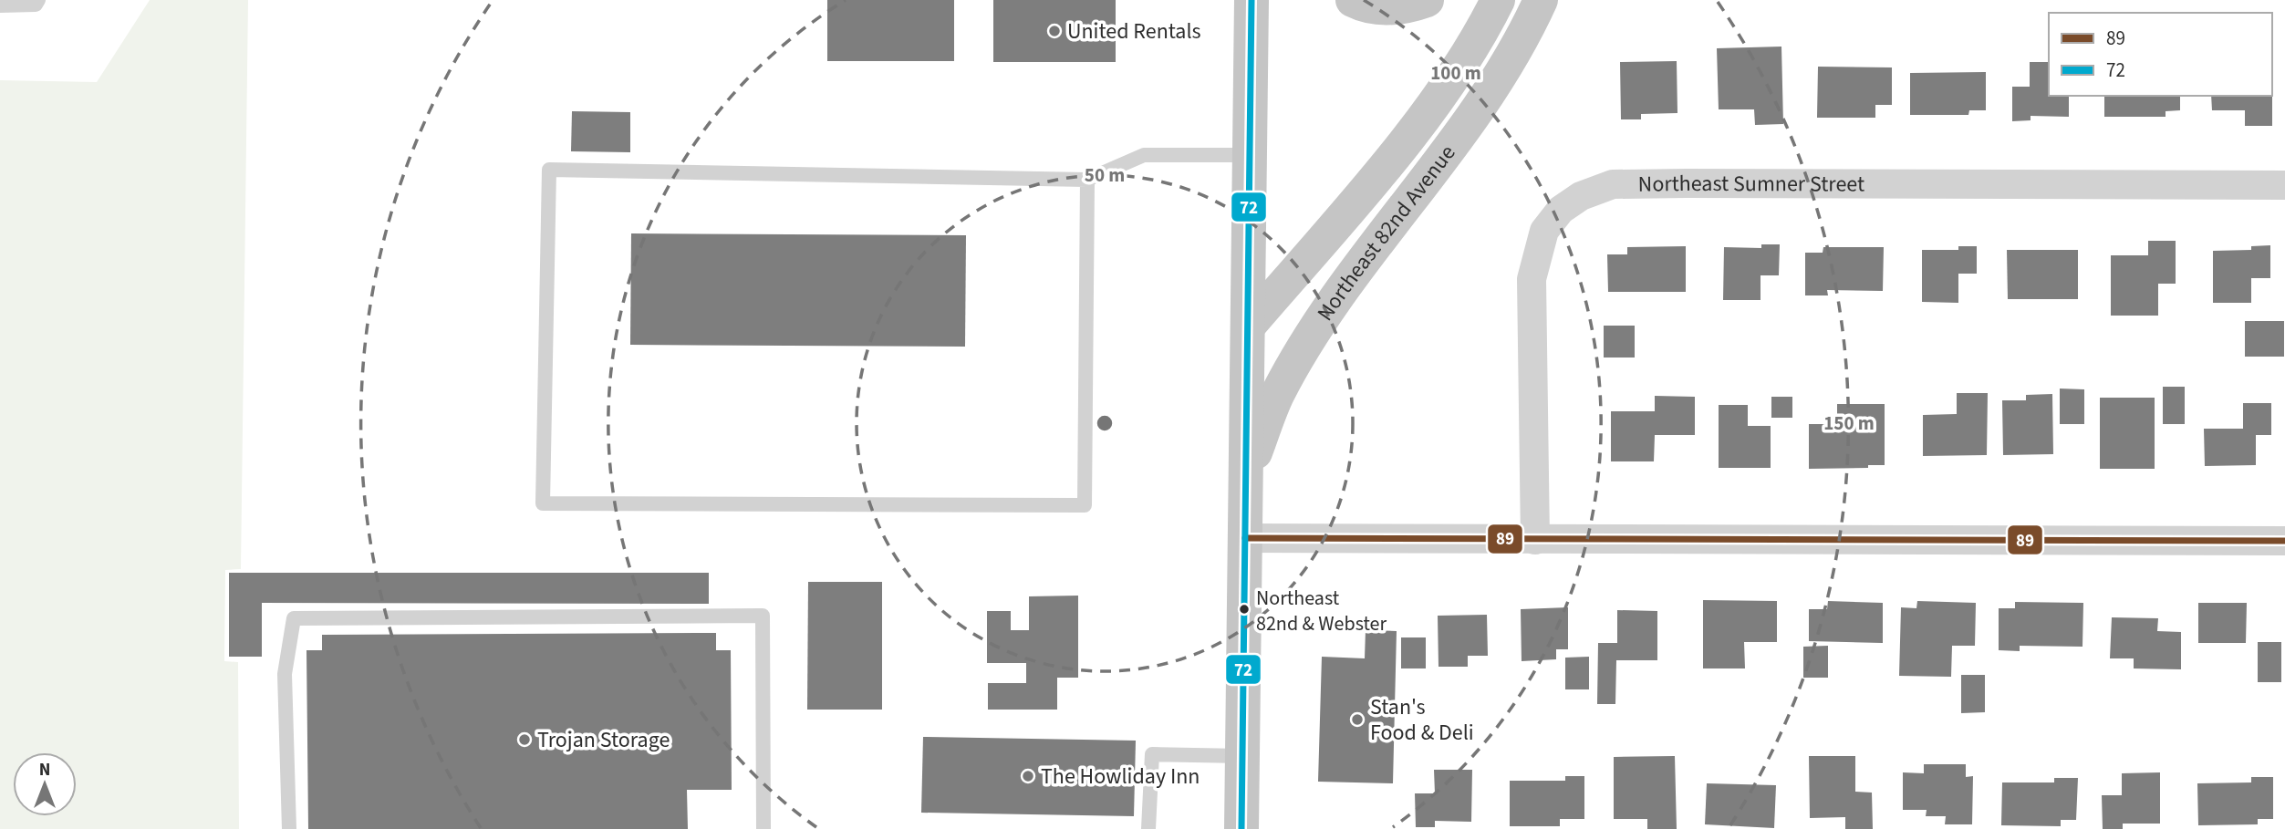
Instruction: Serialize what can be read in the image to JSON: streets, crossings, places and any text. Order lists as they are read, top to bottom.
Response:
{
  "streets": {
    "main road": ["Northeast 82nd Avenue"],
    "street": ["Northeast Sumner Street"]
  },
  "places": [
    "United Rentals",
    "Northeast 82nd & Webster",
    "Stan's Food & Deli",
    "Trojan Storage",
    "The Howliday Inn"
  ],
  "lines": ["transit line 72", "transit line 89"],
  "legend": ["89", "72"],
  "north": "top",
  "rings": ["100 m", "50 m", "150 m"]
}
